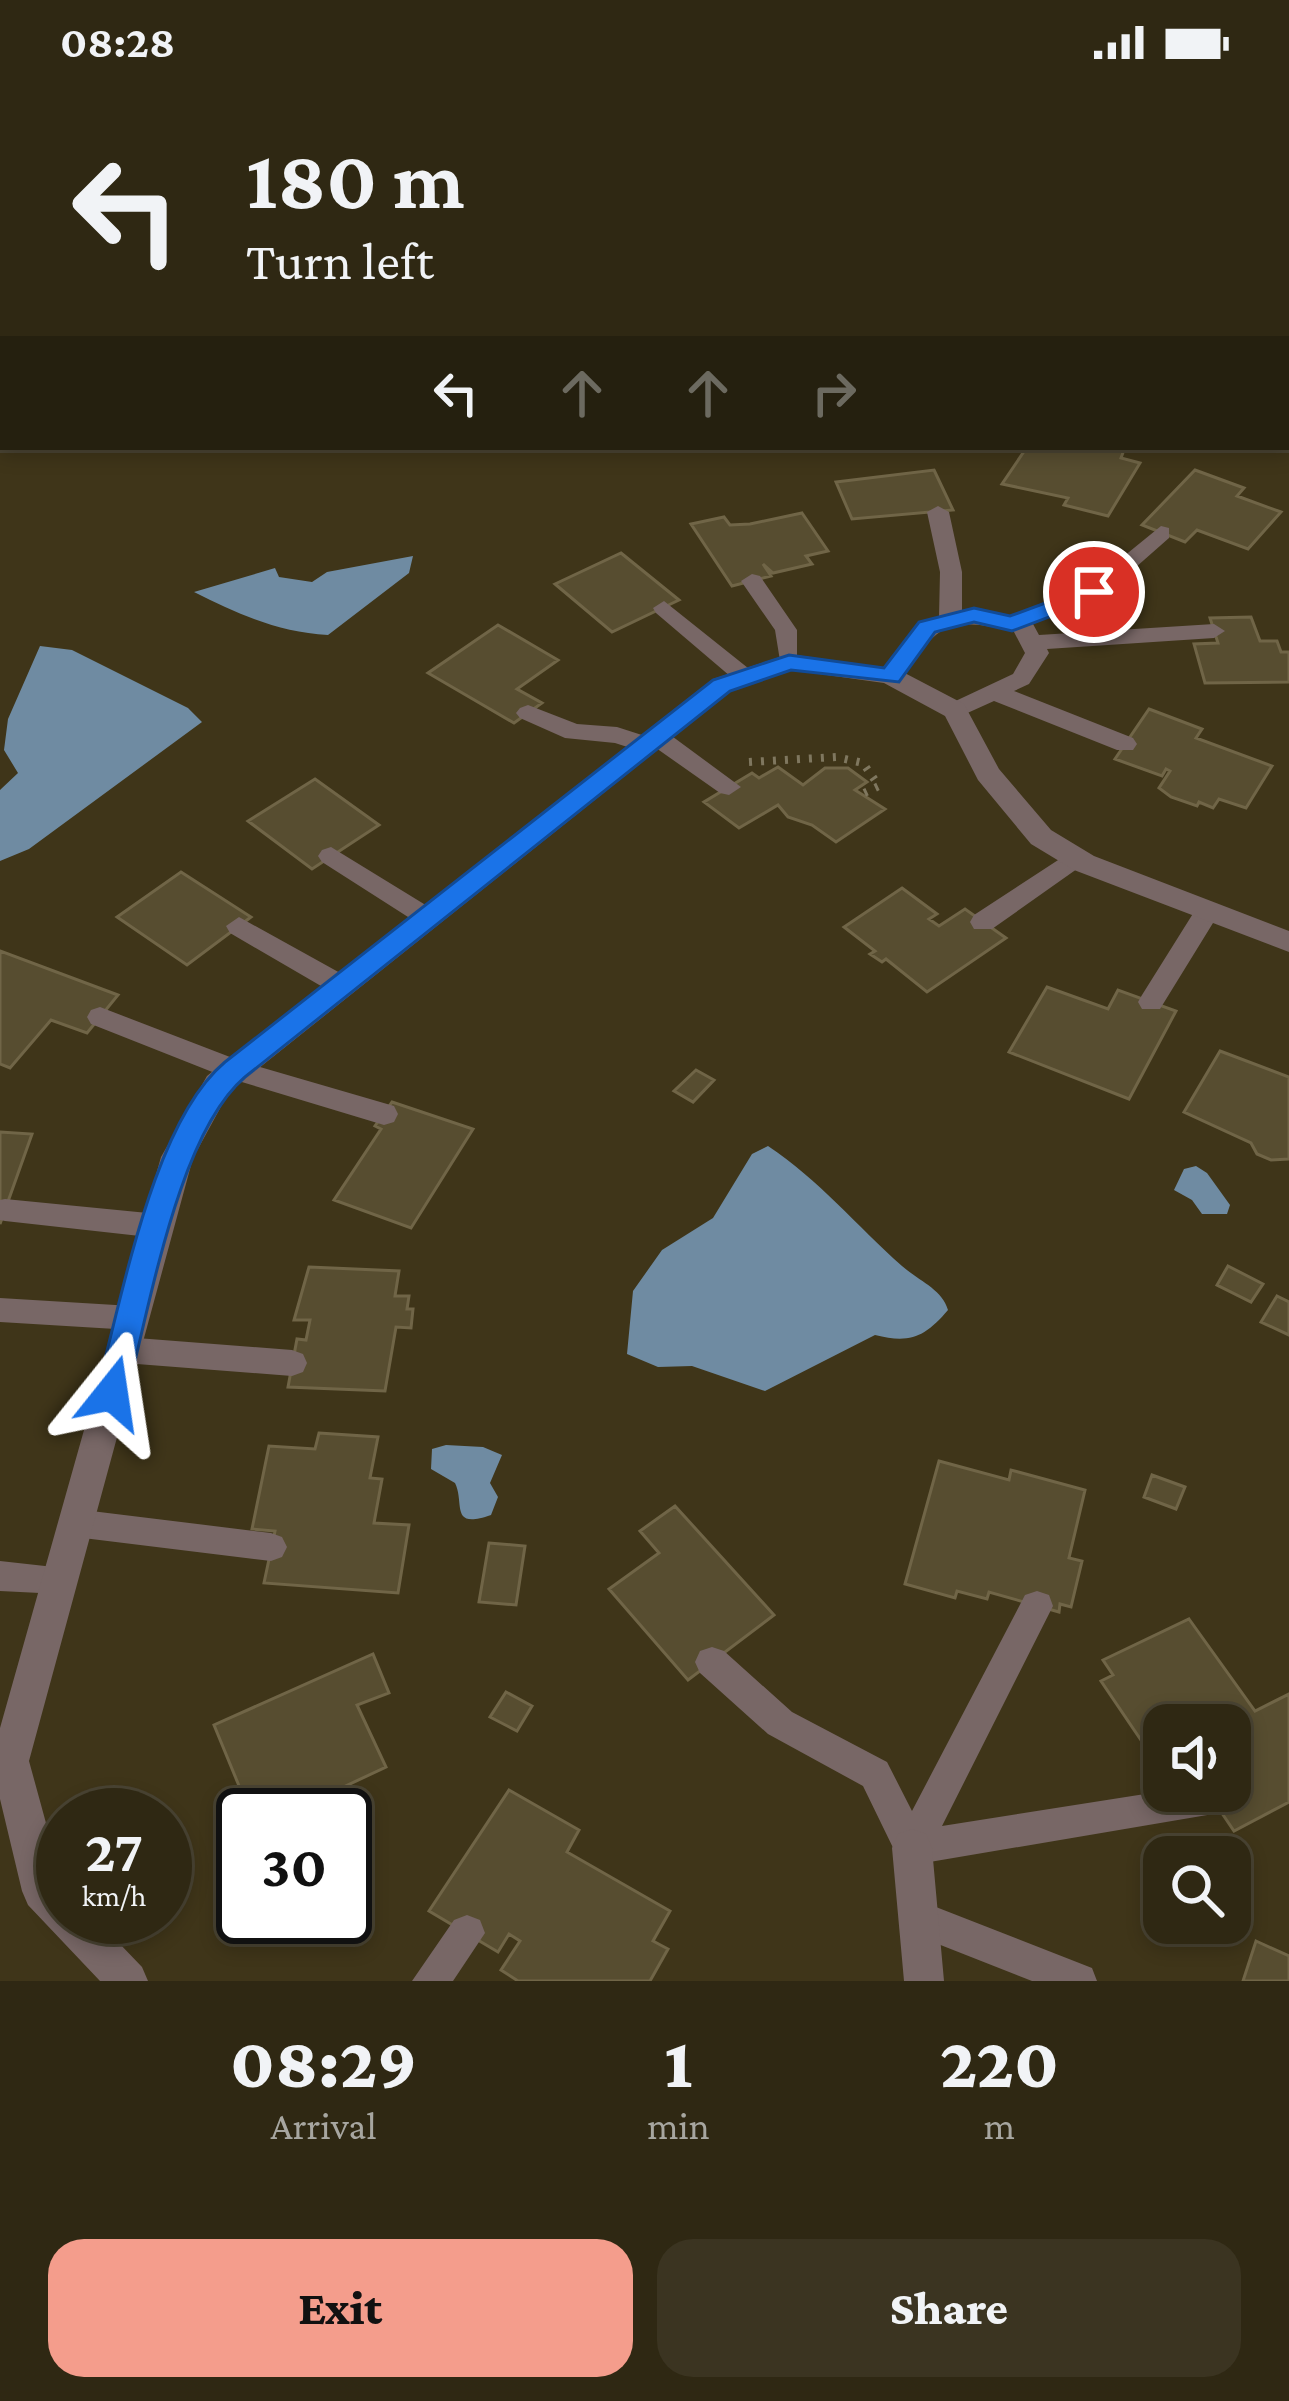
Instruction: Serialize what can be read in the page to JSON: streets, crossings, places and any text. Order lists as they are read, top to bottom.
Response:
{
  "page": {
    "status": "08:28",
    "turn": ["180 m", "Turn left"],
    "speed": "27 km/h",
    "limit": "30",
    "eta": [
      "08:29",
      "Arrival",
      "1",
      "min",
      "220",
      "m"
    ],
    "buttons": ["Exit", "Share"]
  }
}
